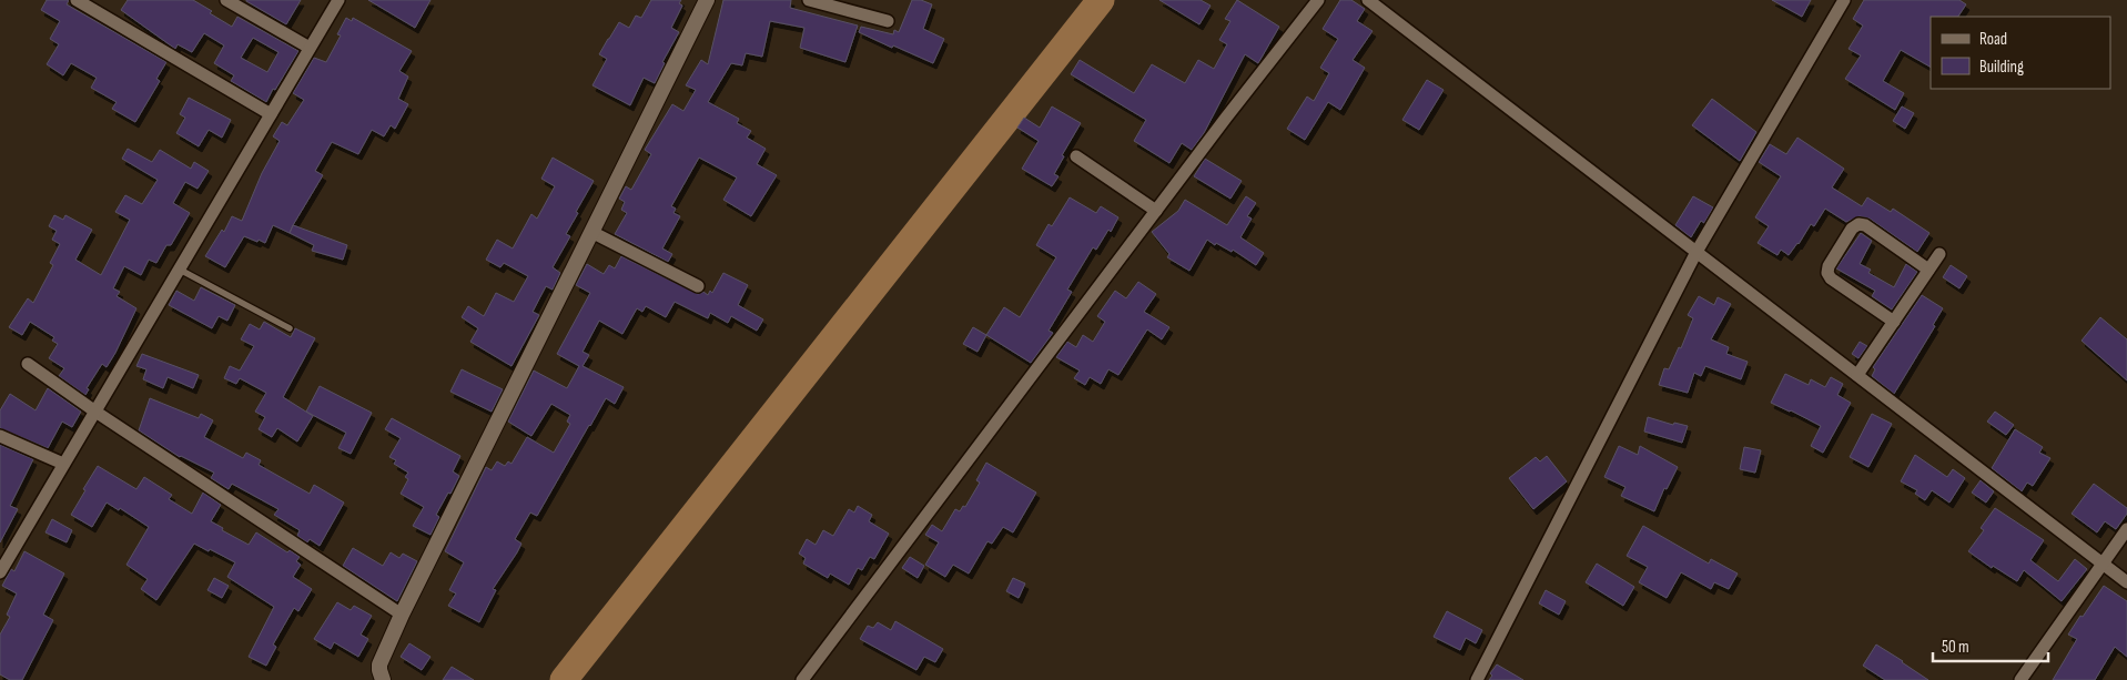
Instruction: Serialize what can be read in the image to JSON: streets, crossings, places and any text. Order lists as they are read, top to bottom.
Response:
{
  "legend": ["Road", "Building"],
  "scale_bar": "50 m"
}
